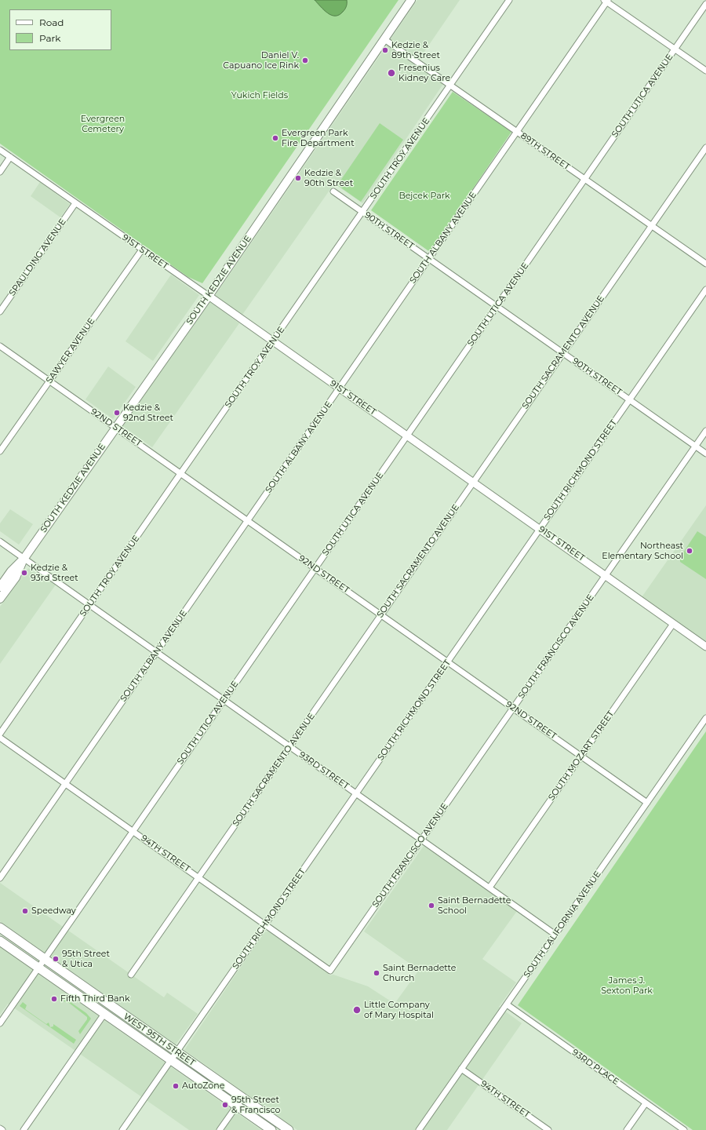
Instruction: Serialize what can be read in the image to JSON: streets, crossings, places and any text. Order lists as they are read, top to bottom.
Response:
{
  "streets": {
    "main road": ["SOUTH KEDZIE AVENUE", "WEST 95TH STREET"],
    "street": [
      "SOUTH UTICA AVENUE",
      "89TH STREET",
      "SOUTH TROY AVENUE",
      "90TH STREET",
      "SOUTH ALBANY AVENUE",
      "91ST STREET",
      "SPAULDING AVENUE",
      "SAWYER AVENUE",
      "SOUTH SACRAMENTO AVENUE",
      "92ND STREET",
      "SOUTH RICHMOND STREET",
      "SOUTH FRANCISCO AVENUE",
      "SOUTH MOZART STREET",
      "93RD STREET",
      "94TH STREET",
      "SOUTH CALIFORNIA AVENUE",
      "93RD PLACE"
    ]
  },
  "crossings": [
    ["SOUTH UTICA AVENUE", "89TH STREET"],
    ["SOUTH UTICA AVENUE", "90TH STREET"],
    ["SOUTH UTICA AVENUE", "91ST STREET"],
    ["SOUTH UTICA AVENUE", "92ND STREET"],
    ["SOUTH UTICA AVENUE", "93RD STREET"],
    ["SOUTH UTICA AVENUE", "94TH STREET"],
    ["SOUTH UTICA AVENUE", "WEST 95TH STREET"],
    ["89TH STREET", "SOUTH TROY AVENUE"],
    ["89TH STREET", "SOUTH ALBANY AVENUE"],
    ["89TH STREET", "SOUTH KEDZIE AVENUE"],
    ["89TH STREET", "SOUTH SACRAMENTO AVENUE"],
    ["SOUTH TROY AVENUE", "90TH STREET"],
    ["SOUTH TROY AVENUE", "91ST STREET"],
    ["SOUTH TROY AVENUE", "92ND STREET"],
    ["SOUTH TROY AVENUE", "93RD STREET"],
    ["90TH STREET", "SOUTH ALBANY AVENUE"],
    ["90TH STREET", "SOUTH SACRAMENTO AVENUE"],
    ["90TH STREET", "SOUTH RICHMOND STREET"],
    ["90TH STREET", "SOUTH FRANCISCO AVENUE"],
    ["SOUTH ALBANY AVENUE", "91ST STREET"],
    ["SOUTH ALBANY AVENUE", "92ND STREET"],
    ["SOUTH ALBANY AVENUE", "93RD STREET"],
    ["SOUTH ALBANY AVENUE", "94TH STREET"],
    ["91ST STREET", "SPAULDING AVENUE"],
    ["91ST STREET", "SOUTH KEDZIE AVENUE"],
    ["91ST STREET", "SAWYER AVENUE"],
    ["91ST STREET", "SOUTH SACRAMENTO AVENUE"],
    ["91ST STREET", "SOUTH RICHMOND STREET"],
    ["91ST STREET", "SOUTH FRANCISCO AVENUE"],
    ["91ST STREET", "SOUTH MOZART STREET"],
    ["SOUTH KEDZIE AVENUE", "92ND STREET"],
    ["SOUTH KEDZIE AVENUE", "93RD STREET"],
    ["SAWYER AVENUE", "92ND STREET"],
    ["SOUTH SACRAMENTO AVENUE", "92ND STREET"],
    ["SOUTH SACRAMENTO AVENUE", "93RD STREET"],
    ["SOUTH SACRAMENTO AVENUE", "94TH STREET"],
    ["92ND STREET", "SOUTH RICHMOND STREET"],
    ["92ND STREET", "SOUTH FRANCISCO AVENUE"],
    ["92ND STREET", "SOUTH MOZART STREET"],
    ["92ND STREET", "SOUTH CALIFORNIA AVENUE"],
    ["SOUTH RICHMOND STREET", "93RD STREET"],
    ["SOUTH RICHMOND STREET", "94TH STREET"],
    ["SOUTH RICHMOND STREET", "WEST 95TH STREET"],
    ["SOUTH FRANCISCO AVENUE", "93RD STREET"],
    ["SOUTH FRANCISCO AVENUE", "94TH STREET"],
    ["SOUTH MOZART STREET", "93RD STREET"],
    ["93RD STREET", "SOUTH CALIFORNIA AVENUE"],
    ["94TH STREET", "SOUTH CALIFORNIA AVENUE"],
    ["SOUTH CALIFORNIA AVENUE", "93RD PLACE"]
  ],
  "parks": [
    "Yukich Fields",
    "Evergreen Cemetery",
    "Bejcek Park",
    "James J. Sexton Park"
  ],
  "places": [
    "Kedzie & 89th Street",
    "Daniel V. Capuano Ice Rink",
    "Fresenius Kidney Care",
    "Evergreen Park Fire Department",
    "Kedzie & 90th Street",
    "Kedzie & 92nd Street",
    "Northeast Elementary School",
    "Kedzie & 93rd Street",
    "Saint Bernadette School",
    "Speedway",
    "95th Street & Utica",
    "Saint Bernadette Church",
    "Fifth Third Bank",
    "Little Company of Mary Hospital",
    "AutoZone",
    "95th Street & Francisco"
  ],
  "legend": ["Road", "Park"]
}
